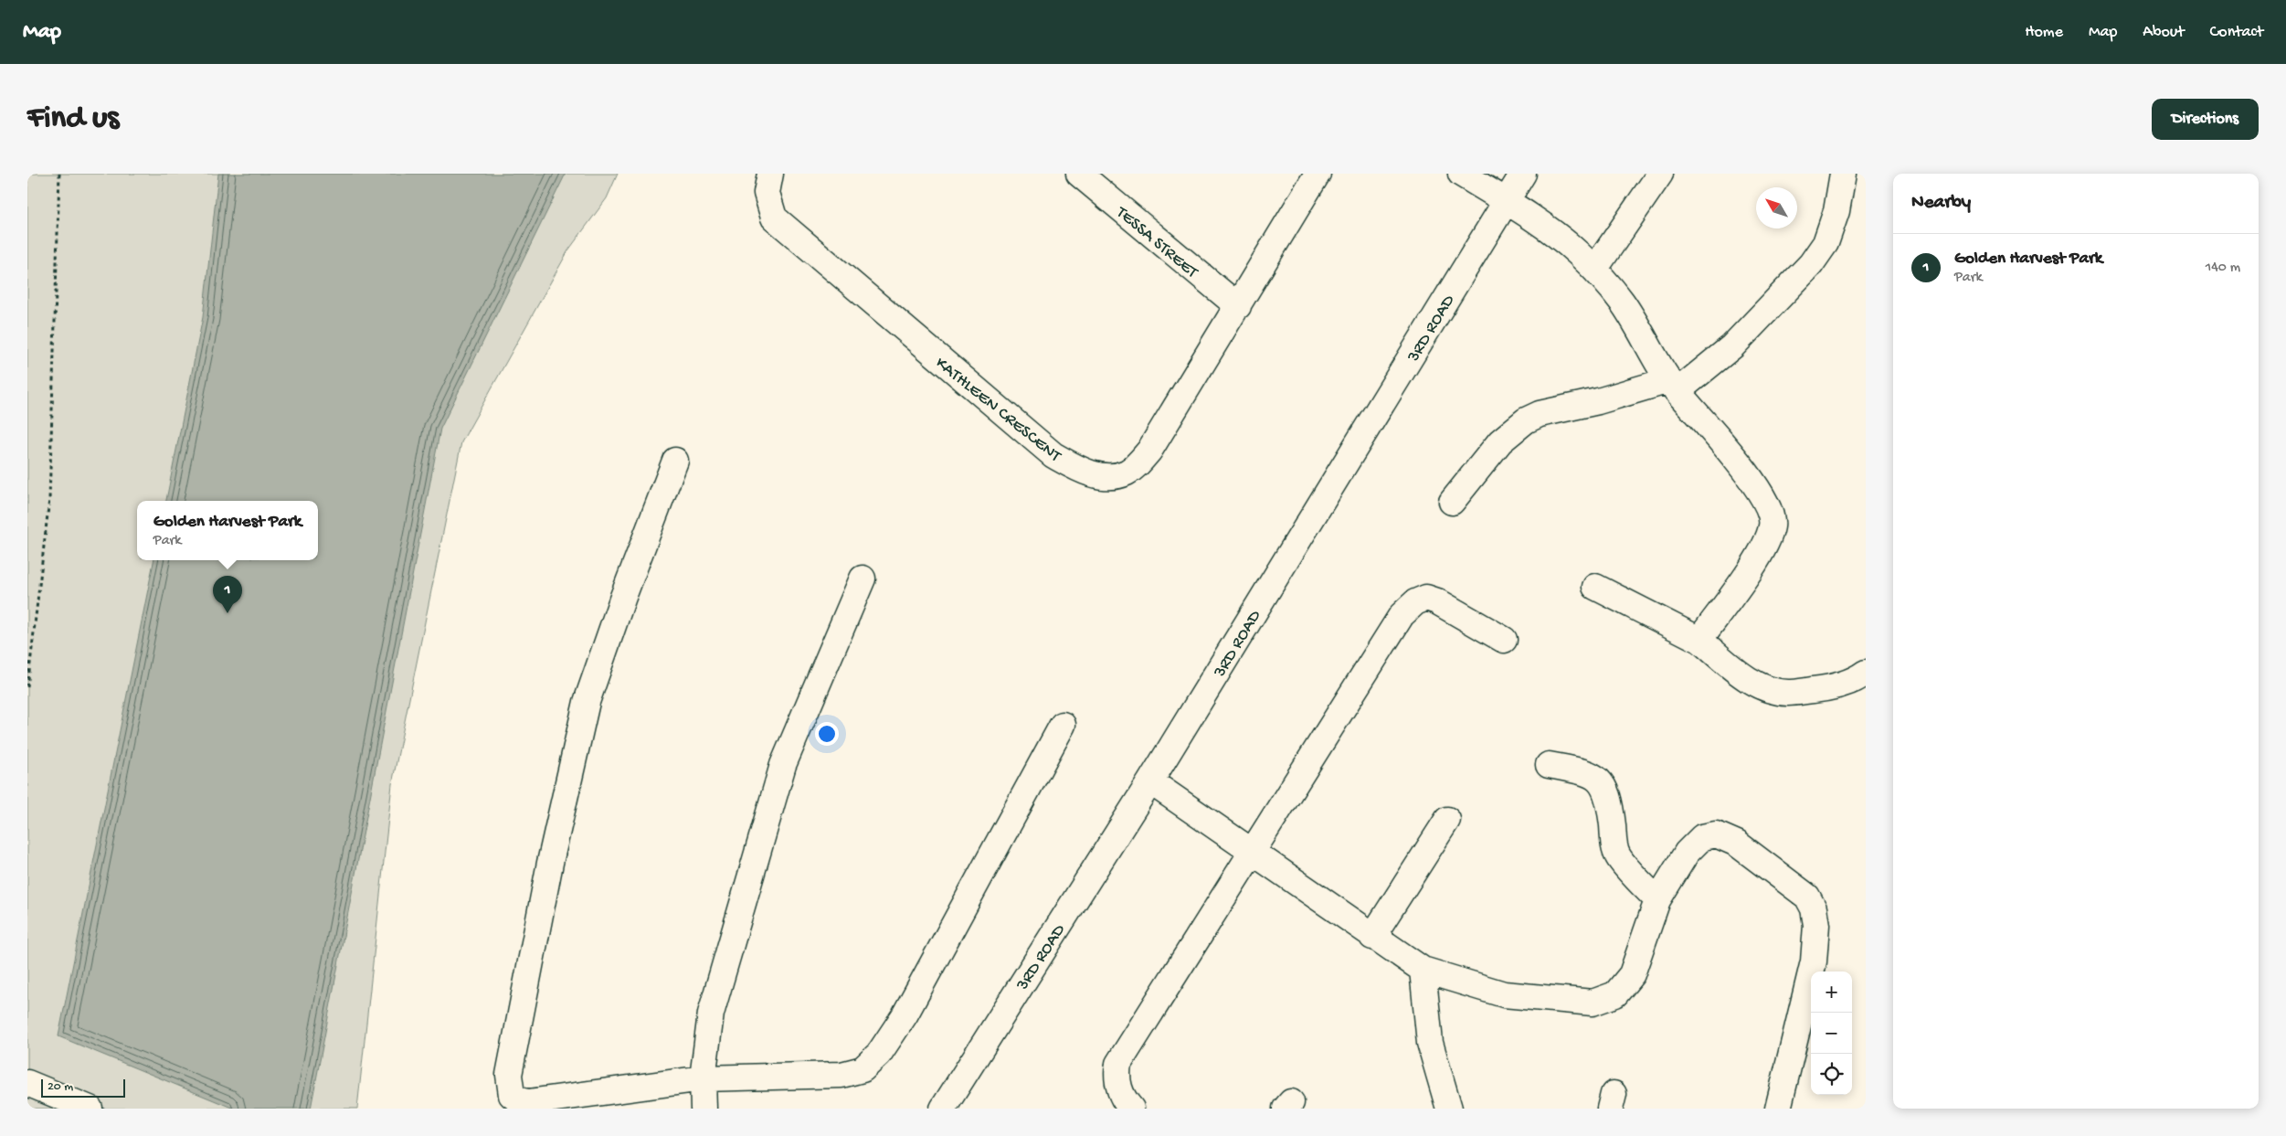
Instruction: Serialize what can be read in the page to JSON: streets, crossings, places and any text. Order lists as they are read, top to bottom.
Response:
{
  "streets": {
    "street": ["TESSA STREET", "3RD ROAD", "KATHLEEN CRESCENT"]
  },
  "crossings": [
    ["TESSA STREET", "KATHLEEN CRESCENT"]
  ],
  "scale_bar": "20 m",
  "north": "top left",
  "page": {
    "header": "Map",
    "nav": [
      "Home",
      "Map",
      "About",
      "Contact"
    ],
    "buttons": "Directions",
    "title": "Find us",
    "heading": "Nearby",
    "list": [
      {
        "mark": "1",
        "name": "Golden Harvest Park",
        "note": "Park",
        "value": "140 m"
      }
    ],
    "popup": ["Golden Harvest Park", "Park"],
    "pins": "1",
    "map_buttons": ["+", "−"],
    "scale": "20 m"
  }
}
